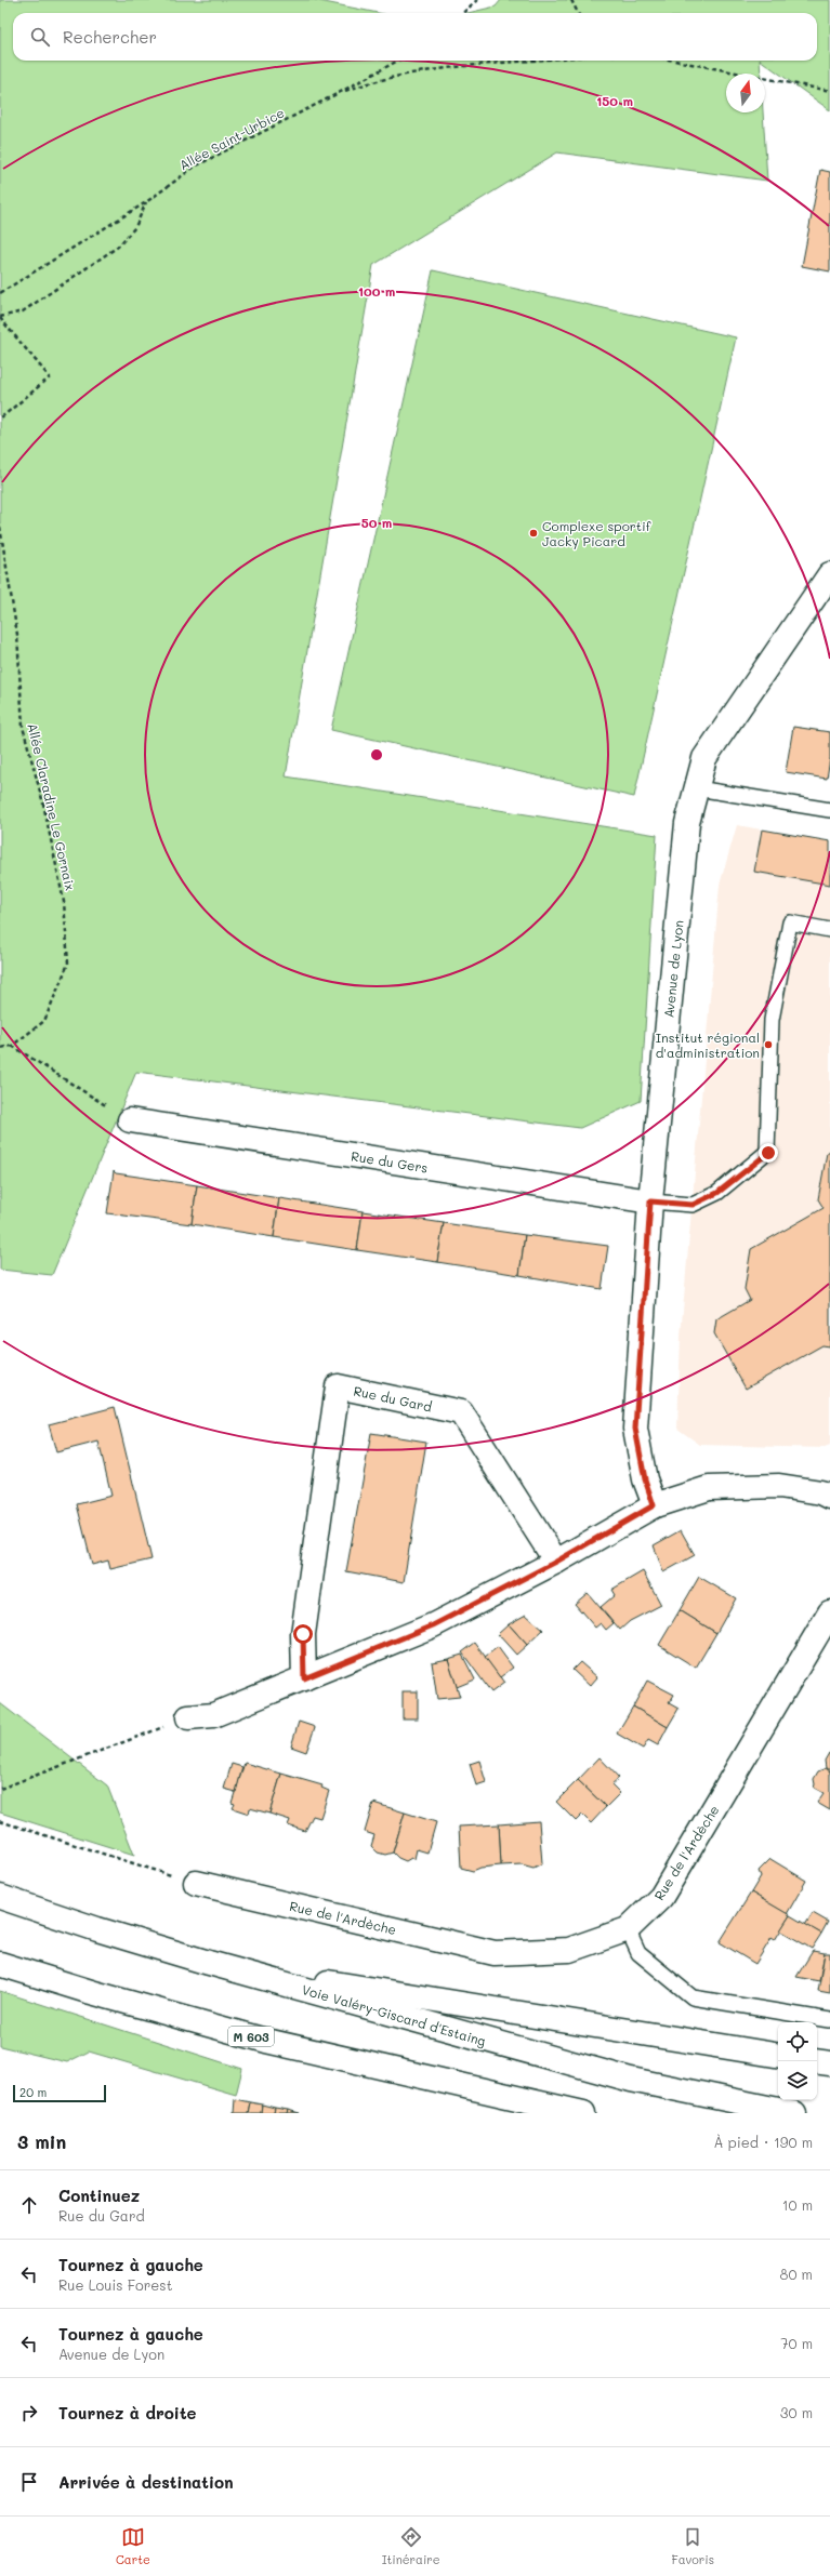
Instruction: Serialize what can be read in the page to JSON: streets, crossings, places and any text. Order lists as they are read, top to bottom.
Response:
{
  "streets": {
    "main road": [
      "Avenue de Lyon",
      "Rue du Gers",
      "Rue du Gard",
      "Rue de l'Ardèche",
      "Voie Valéry-Giscard d'Estaing",
      "M 603"
    ],
    "path": ["Allée Saint-Urbice", "Allée Claradine Le Gornaix"]
  },
  "crossings": [
    ["Avenue de Lyon", "Rue du Gers"]
  ],
  "places": ["Complexe sportif Jacky Picard", "Institut régional d'administration"],
  "scale_bar": "20 m",
  "north": "top",
  "page": {
    "search": "Rechercher",
    "scale": "20 m",
    "heading": ["3 min", "À pied · 190 m"],
    "list": [
      ["Continuez", "Rue du Gard", "10 m"],
      ["Tournez à gauche", "Rue Louis Forest", "80 m"],
      ["Tournez à gauche", "Avenue de Lyon", "70 m"],
      ["Tournez à droite", "30 m"],
      "Arrivée à destination"
    ],
    "nav": ["Carte", "Itinéraire", "Favoris"]
  },
  "rings": ["150 m", "100 m", "50 m"]
}
